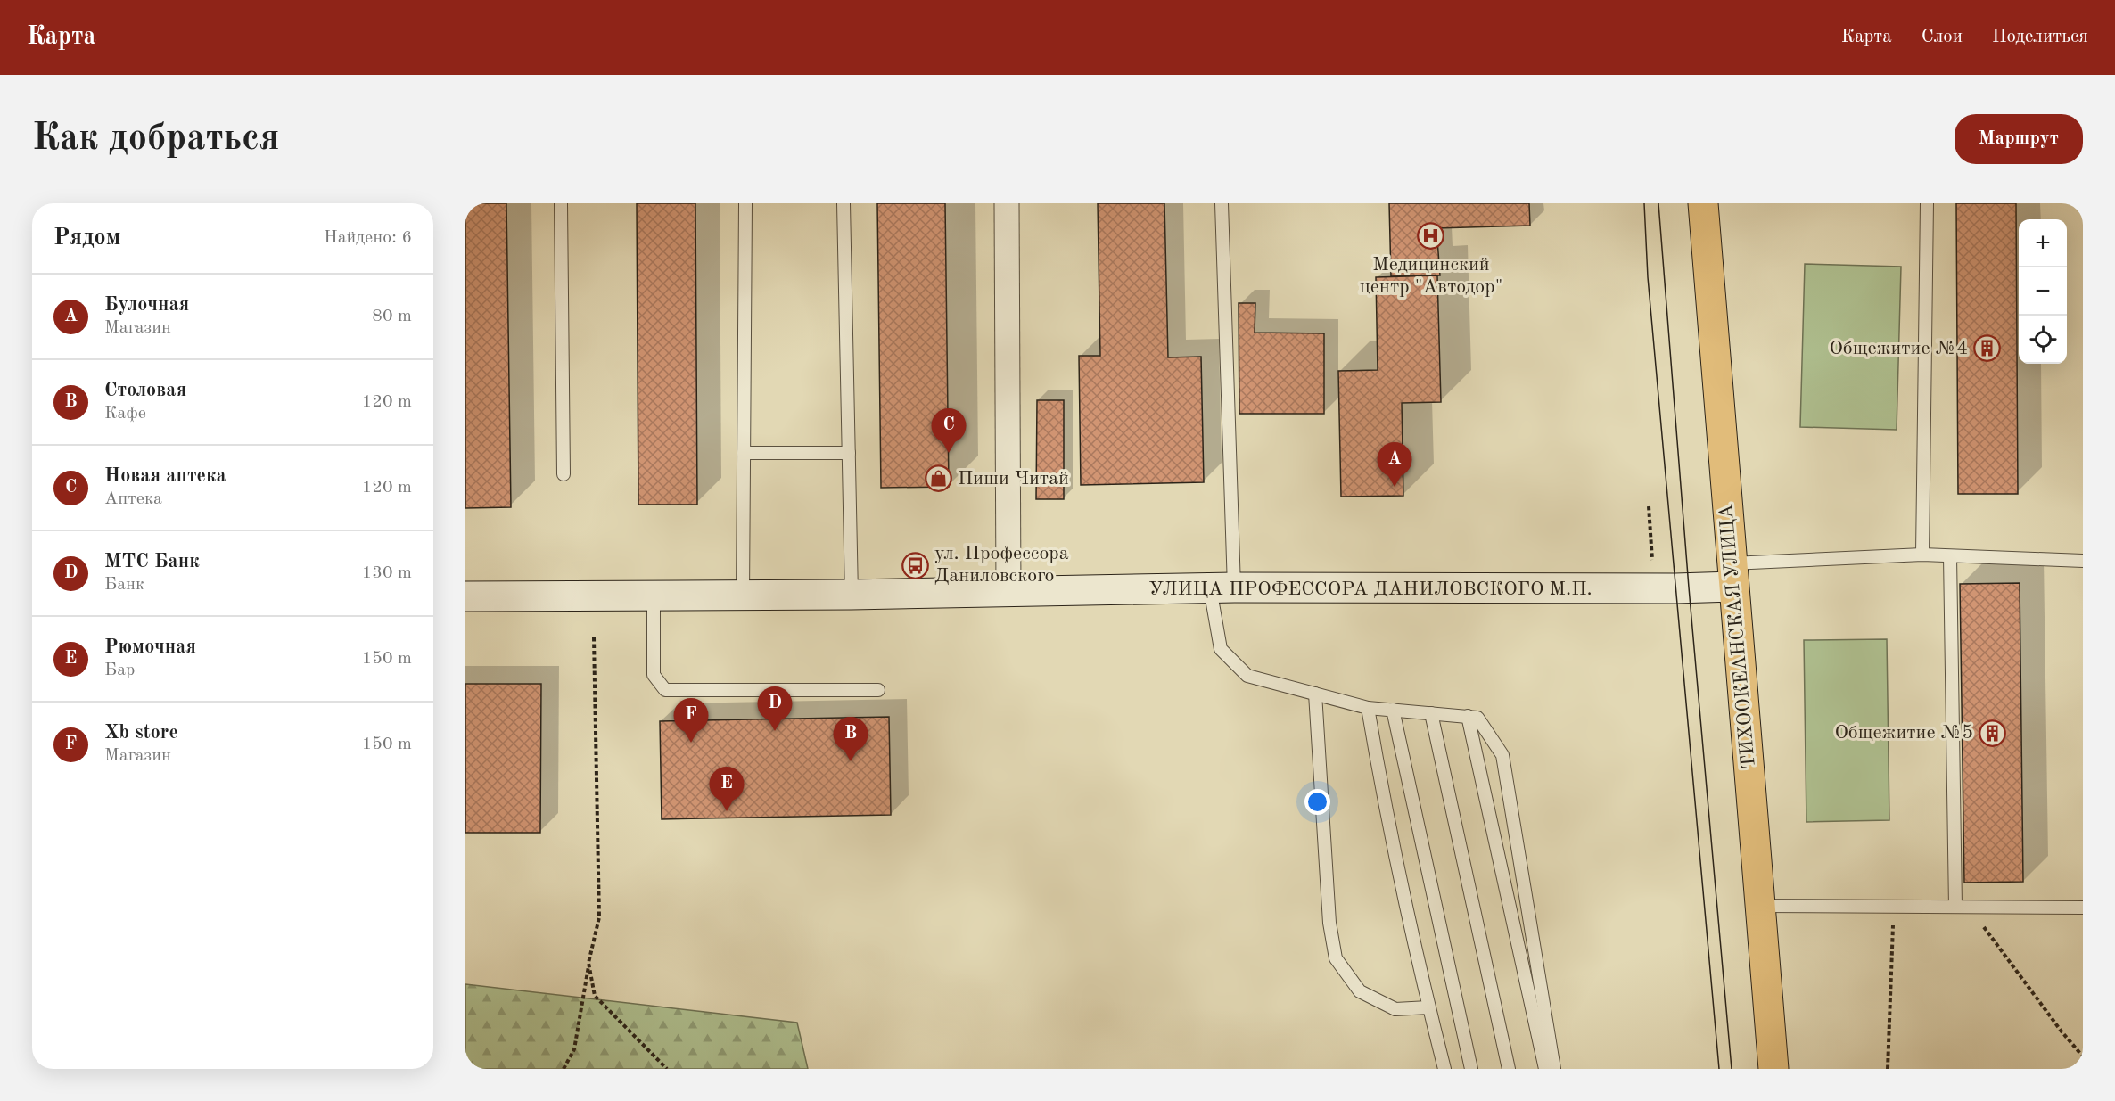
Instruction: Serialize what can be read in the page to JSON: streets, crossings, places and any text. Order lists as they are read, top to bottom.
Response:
{
  "streets": {
    "main road": ["УЛИЦА ПРОФЕССОРА ДАНИЛОВСКОГО М.П.", "ТИХООКЕАНСКАЯ УЛИЦА"]
  },
  "crossings": [
    ["УЛИЦА ПРОФЕССОРА ДАНИЛОВСКОГО М.П.", "ТИХООКЕАНСКАЯ УЛИЦА"]
  ],
  "places": {
    "hospital": ["Медицинский центр \"Автодор\""],
    "building": ["Общежитие №4", "Общежитие №5"],
    "shop": ["Пиши Читай"],
    "bus stop": ["ул. Профессора Даниловского"]
  },
  "page": {
    "header": "Карта",
    "nav": ["Карта", "Слои", "Поделиться"],
    "buttons": "Маршрут",
    "title": "Как добраться",
    "heading": ["Рядом", "Найдено: 6"],
    "map_buttons": ["+", "−"],
    "list": [
      {
        "mark": "A",
        "name": "Булочная",
        "note": "Магазин",
        "value": "80 m"
      },
      {
        "mark": "B",
        "name": "Столовая",
        "note": "Кафе",
        "value": "120 m"
      },
      {
        "mark": "C",
        "name": "Новая аптека",
        "note": "Аптека",
        "value": "120 m"
      },
      {
        "mark": "D",
        "name": "МТС Банк",
        "note": "Банк",
        "value": "130 m"
      },
      {
        "mark": "E",
        "name": "Рюмочная",
        "note": "Бар",
        "value": "150 m"
      },
      {
        "mark": "F",
        "name": "Xb store",
        "note": "Магазин",
        "value": "150 m"
      }
    ],
    "pins": [
      "C",
      "A",
      "D",
      "F",
      "B",
      "E"
    ]
  }
}
